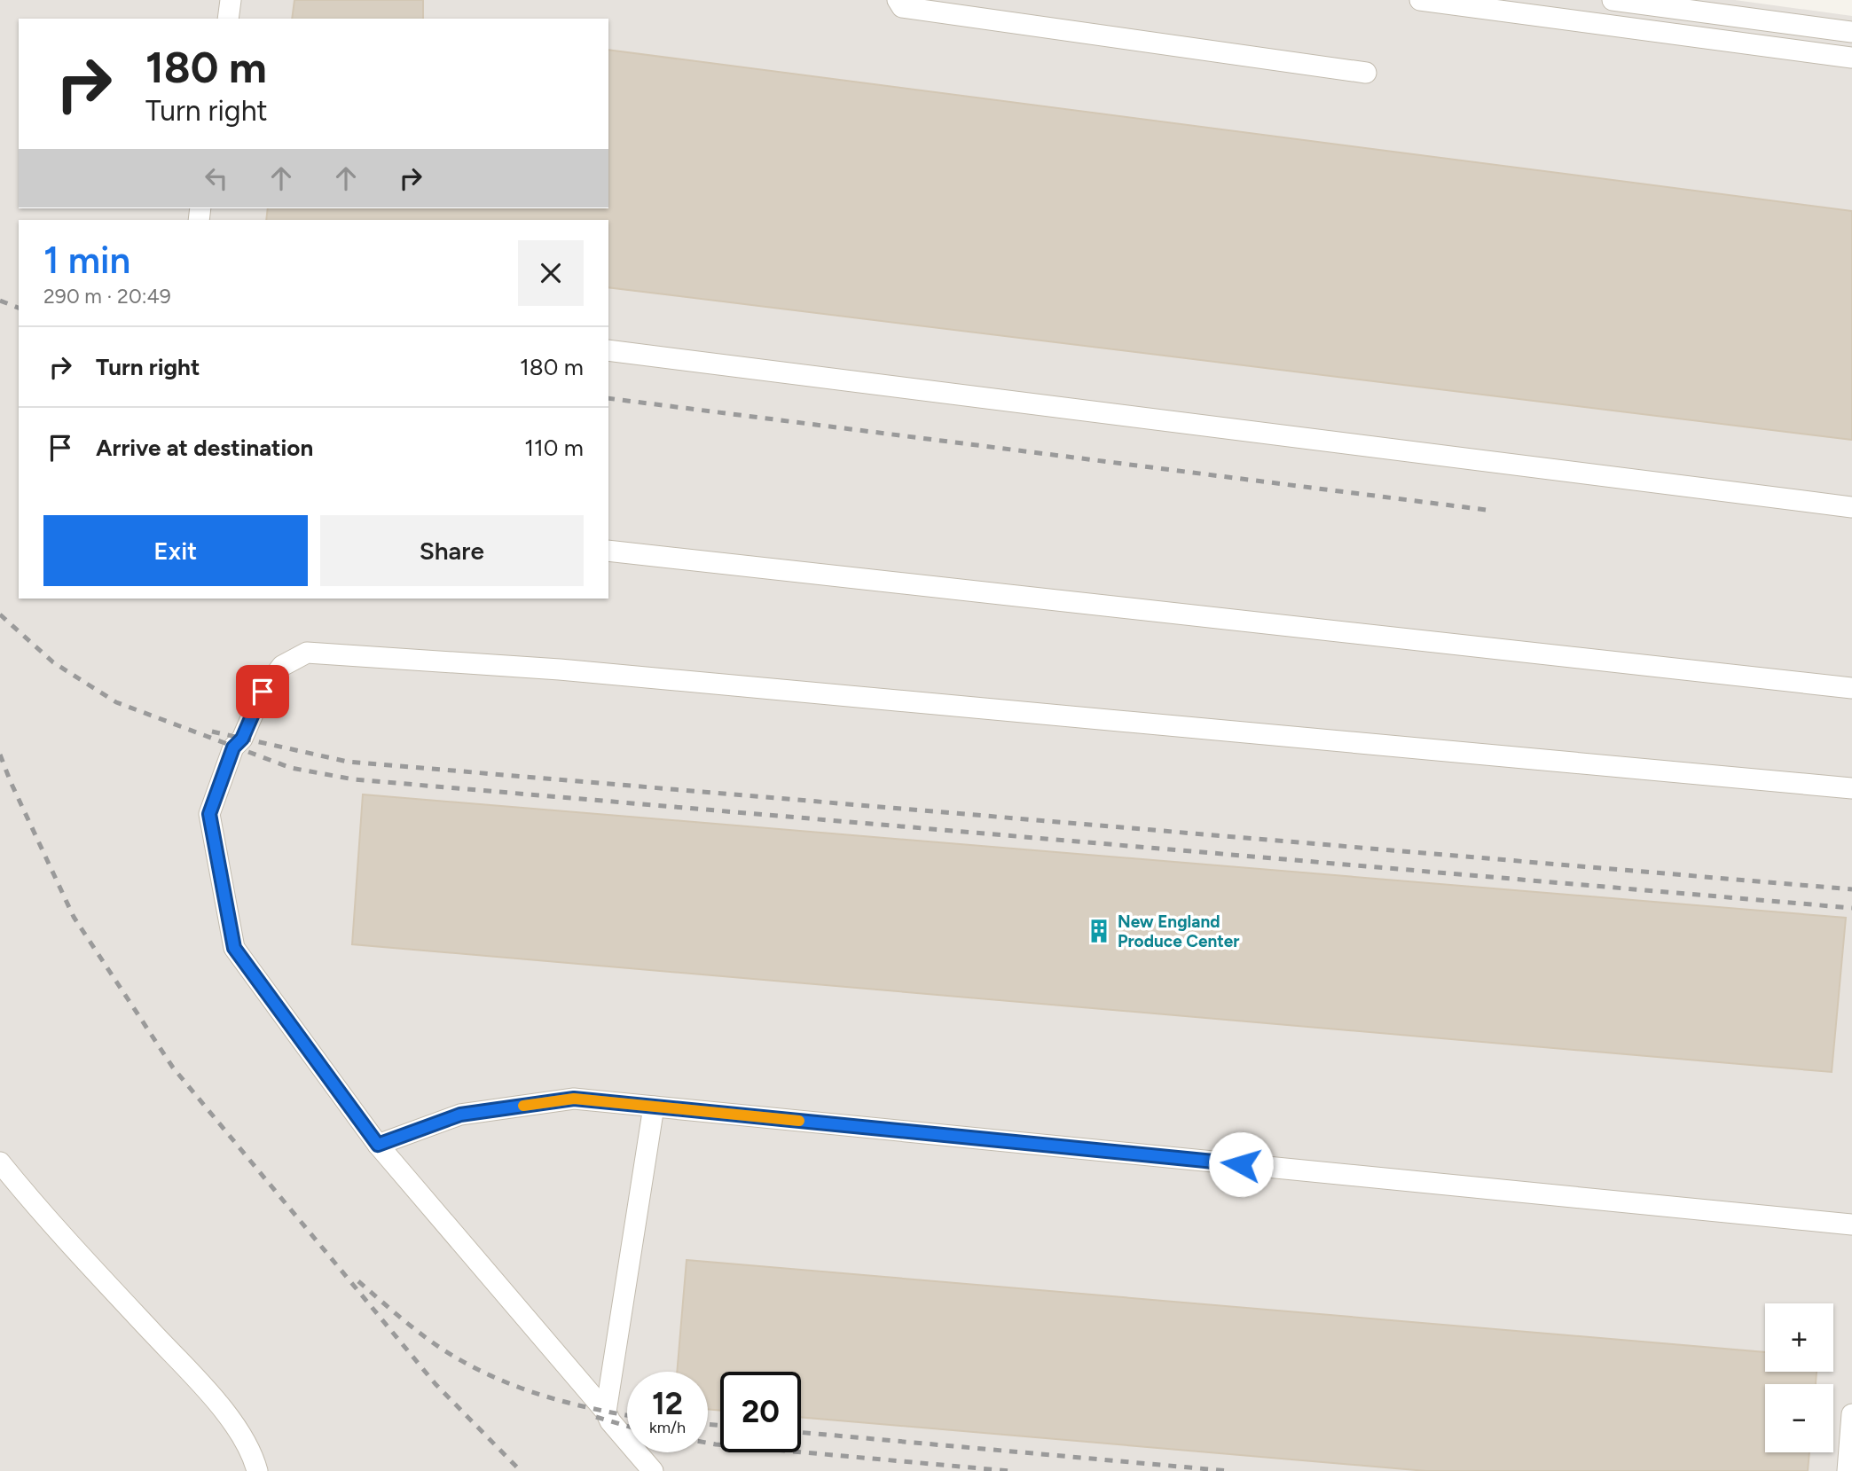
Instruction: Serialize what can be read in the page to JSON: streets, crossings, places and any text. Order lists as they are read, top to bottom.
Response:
{
  "places": {
    "building": ["New England Produce Center"]
  },
  "page": {
    "turn": ["180 m", "Turn right"],
    "heading": ["1 min", "290 m · 20:49"],
    "list": [
      {
        "name": "Turn right",
        "value": "180 m"
      },
      {
        "name": "Arrive at destination",
        "value": "110 m"
      }
    ],
    "buttons": ["Exit", "Share"],
    "map_buttons": ["+", "−"],
    "speed": "12 km/h",
    "limit": "20"
  }
}
